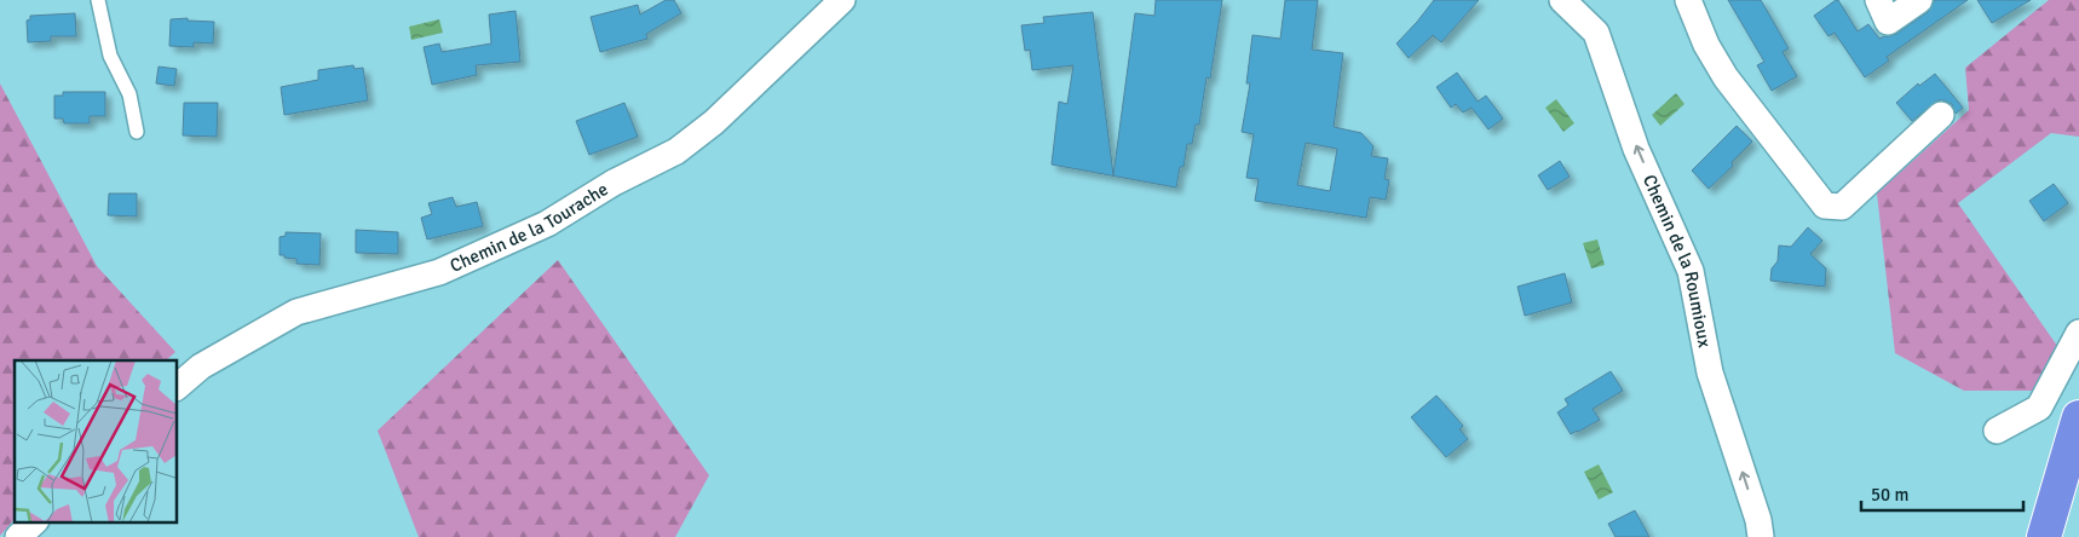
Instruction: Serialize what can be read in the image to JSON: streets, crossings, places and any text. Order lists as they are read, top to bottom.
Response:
{
  "streets": {
    "street": ["Chemin de la Tourache", "Chemin de la Roumioux"]
  },
  "one_way": ["Chemin de la Roumioux"],
  "scale_bar": "50 m"
}
